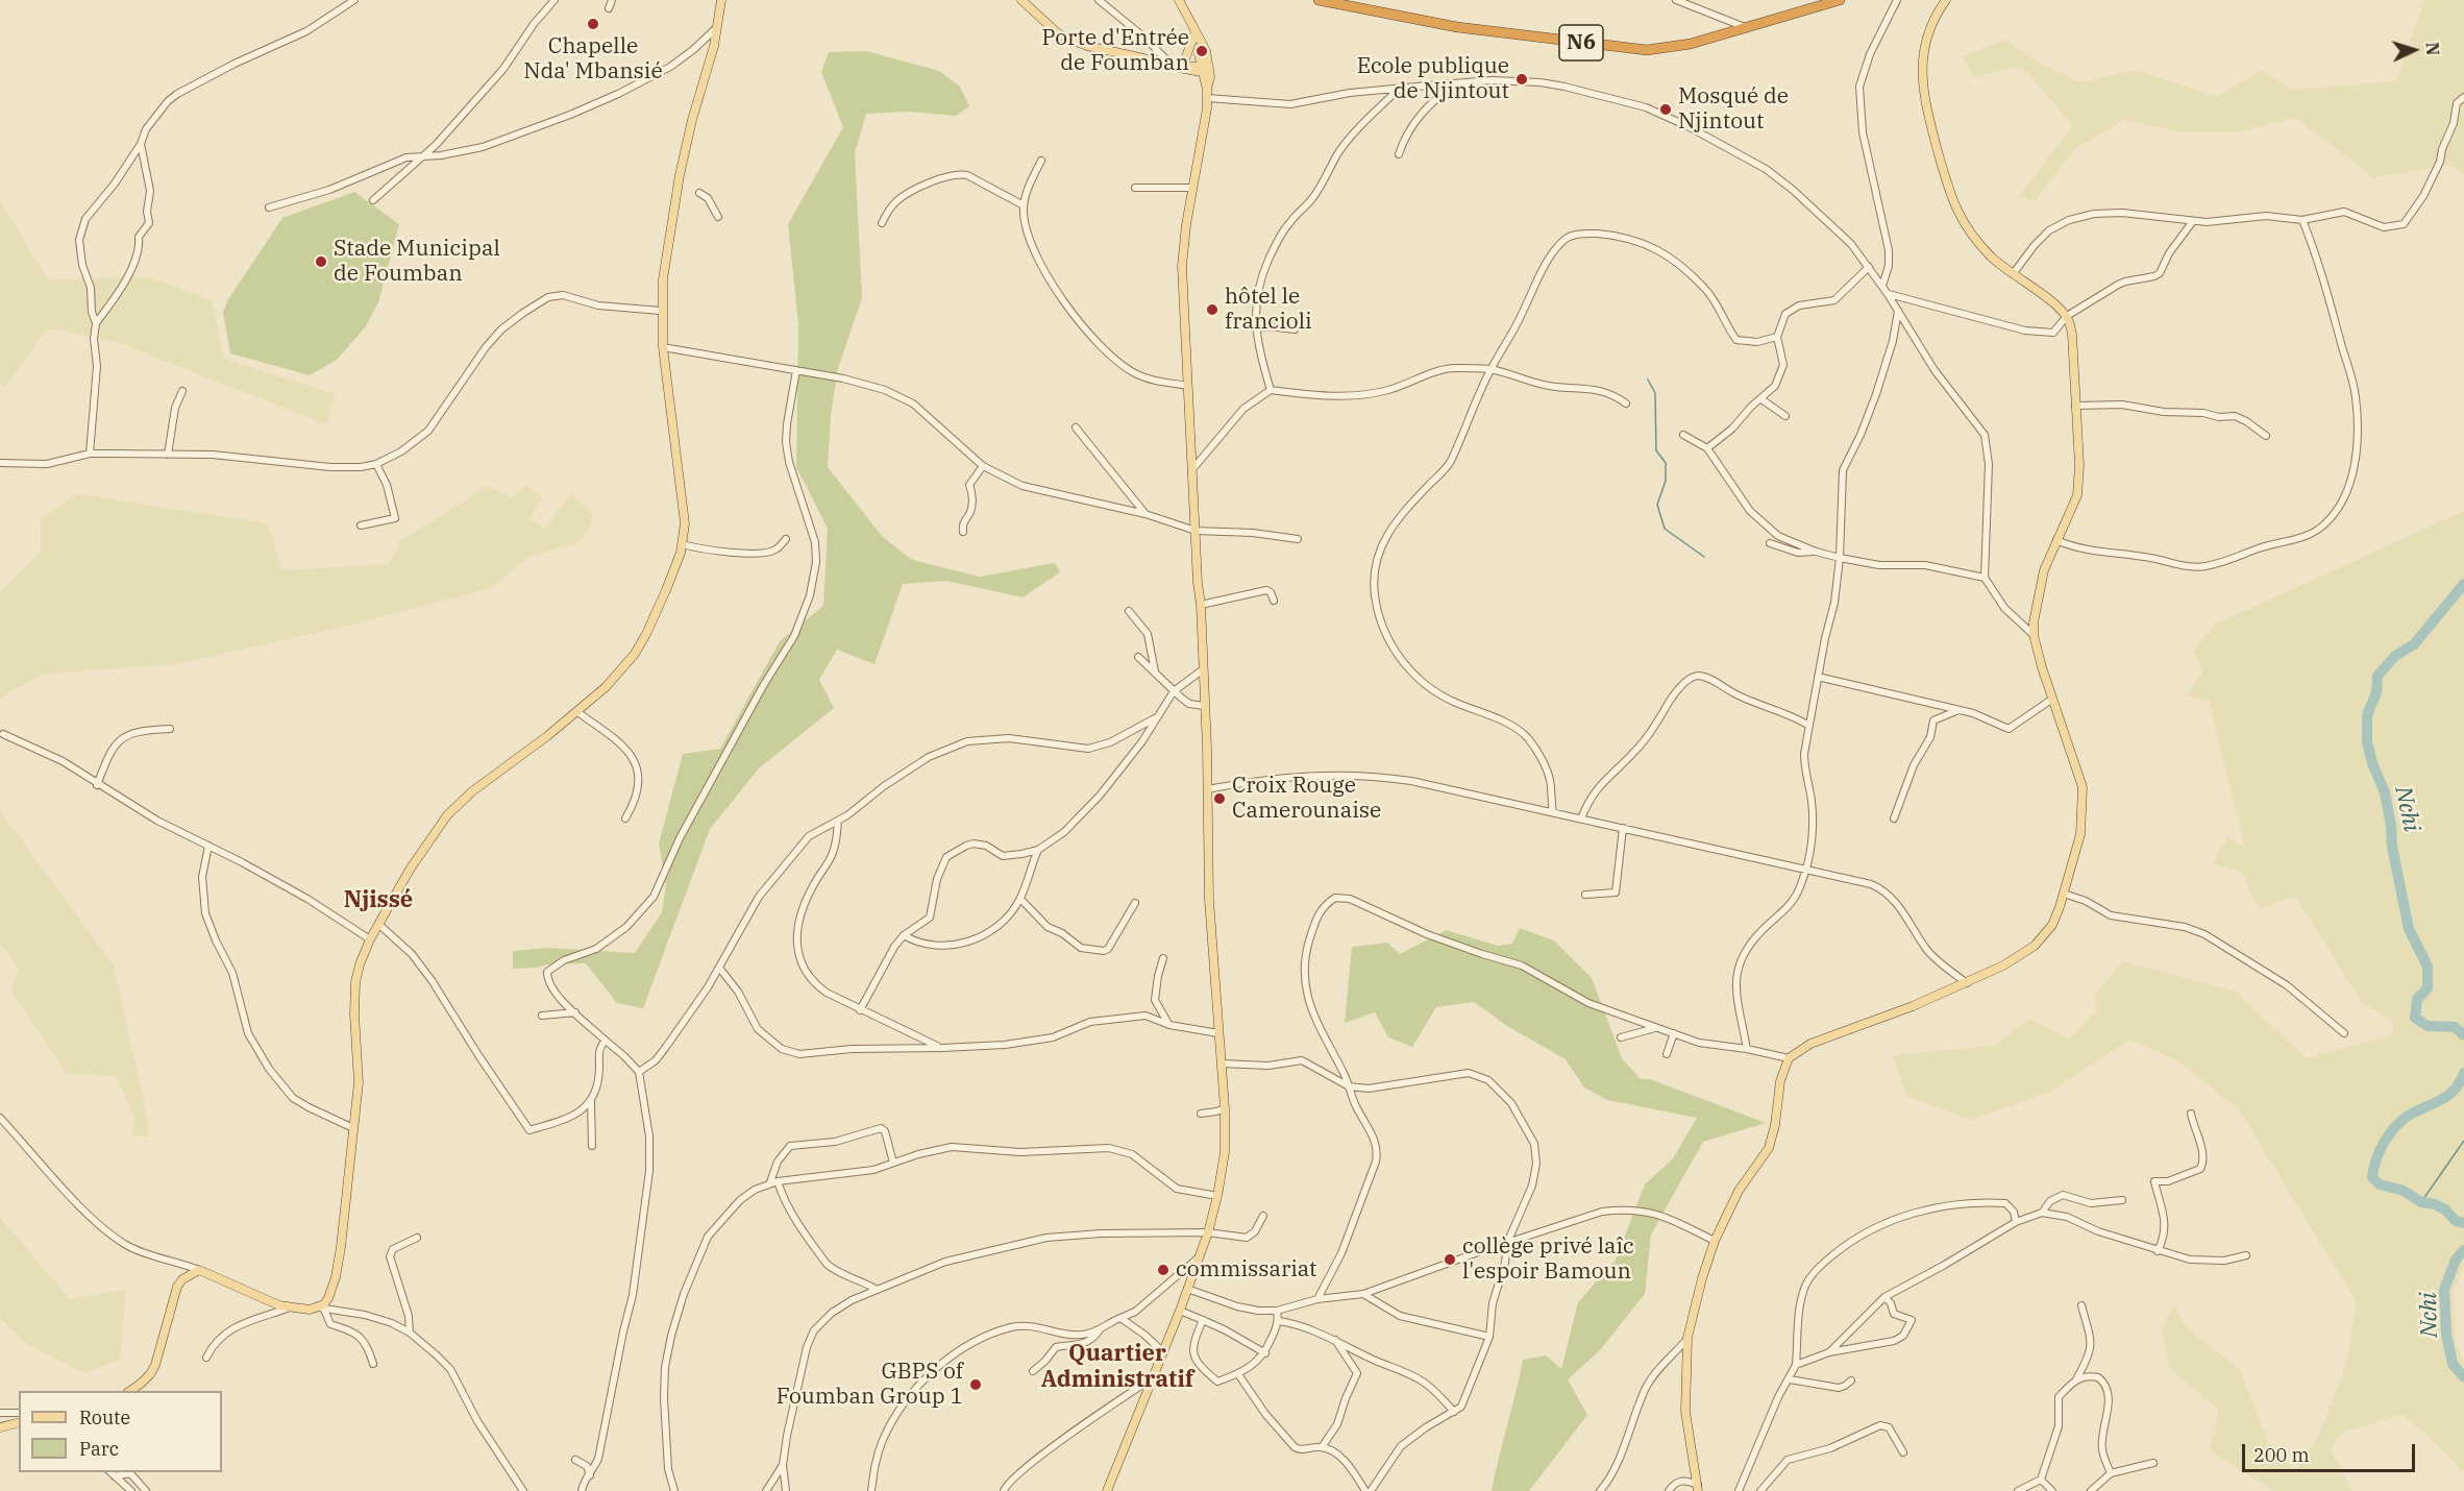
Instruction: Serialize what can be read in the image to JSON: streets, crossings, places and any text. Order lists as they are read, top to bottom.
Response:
{
  "streets": {
    "highway": ["N6"]
  },
  "districts": ["Njissé", "Quartier Administratif"],
  "water": ["Nchi"],
  "places": [
    "Chapelle Nda' Mbansié",
    "Porte d'Entrée de Foumban",
    "Ecole publique de Njintout",
    "Mosqué de Njintout",
    "Stade Municipal de Foumban",
    "hôtel le francioli",
    "Croix Rouge Camerounaise",
    "collège privé laîc l'espoir Bamoun",
    "commissariat",
    "GBPS of Foumban Group 1"
  ],
  "legend": ["Route", "Parc"],
  "scale_bar": "200 m",
  "north": "right"
}
